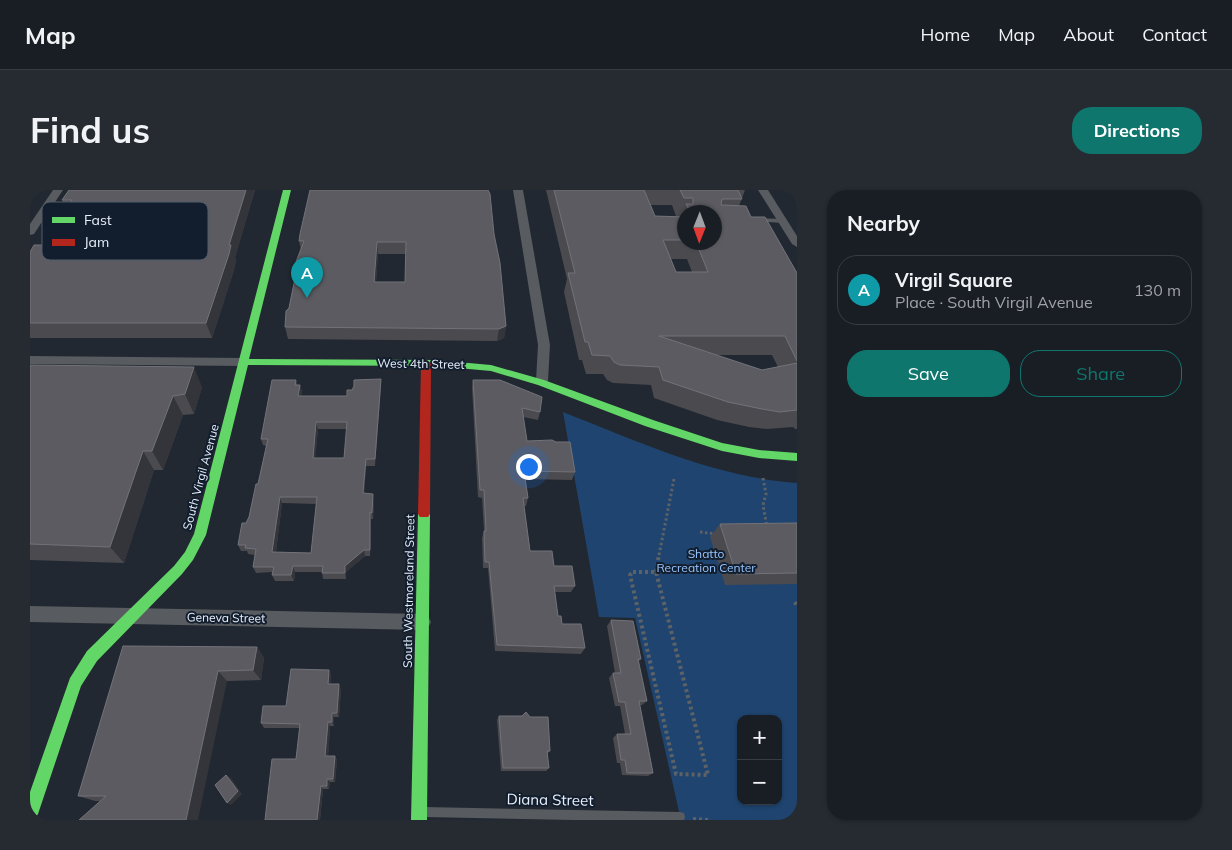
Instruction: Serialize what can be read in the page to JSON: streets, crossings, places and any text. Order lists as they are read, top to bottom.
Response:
{
  "streets": {
    "street": [
      "West 4th Street",
      "South Virgil Avenue",
      "South Westmoreland Street",
      "Geneva Street"
    ],
    "lane": ["Diana Street"]
  },
  "crossings": [
    ["West 4th Street", "South Virgil Avenue"],
    ["West 4th Street", "South Westmoreland Street"],
    ["South Virgil Avenue", "Geneva Street"],
    ["South Westmoreland Street", "Geneva Street"],
    ["South Westmoreland Street", "Diana Street"]
  ],
  "parks": ["Shatto Recreation Center"],
  "legend": ["Fast", "Jam"],
  "north": "bottom",
  "page": {
    "header": "Map",
    "nav": [
      "Home",
      "Map",
      "About",
      "Contact"
    ],
    "buttons": [
      "Directions",
      ["Save", "Share"]
    ],
    "title": "Find us",
    "heading": "Nearby",
    "list": [
      {
        "mark": "A",
        "name": "Virgil Square",
        "note": "Place · South Virgil Avenue",
        "value": "130 m"
      }
    ],
    "pins": "A",
    "map_buttons": ["+", "−"]
  }
}
